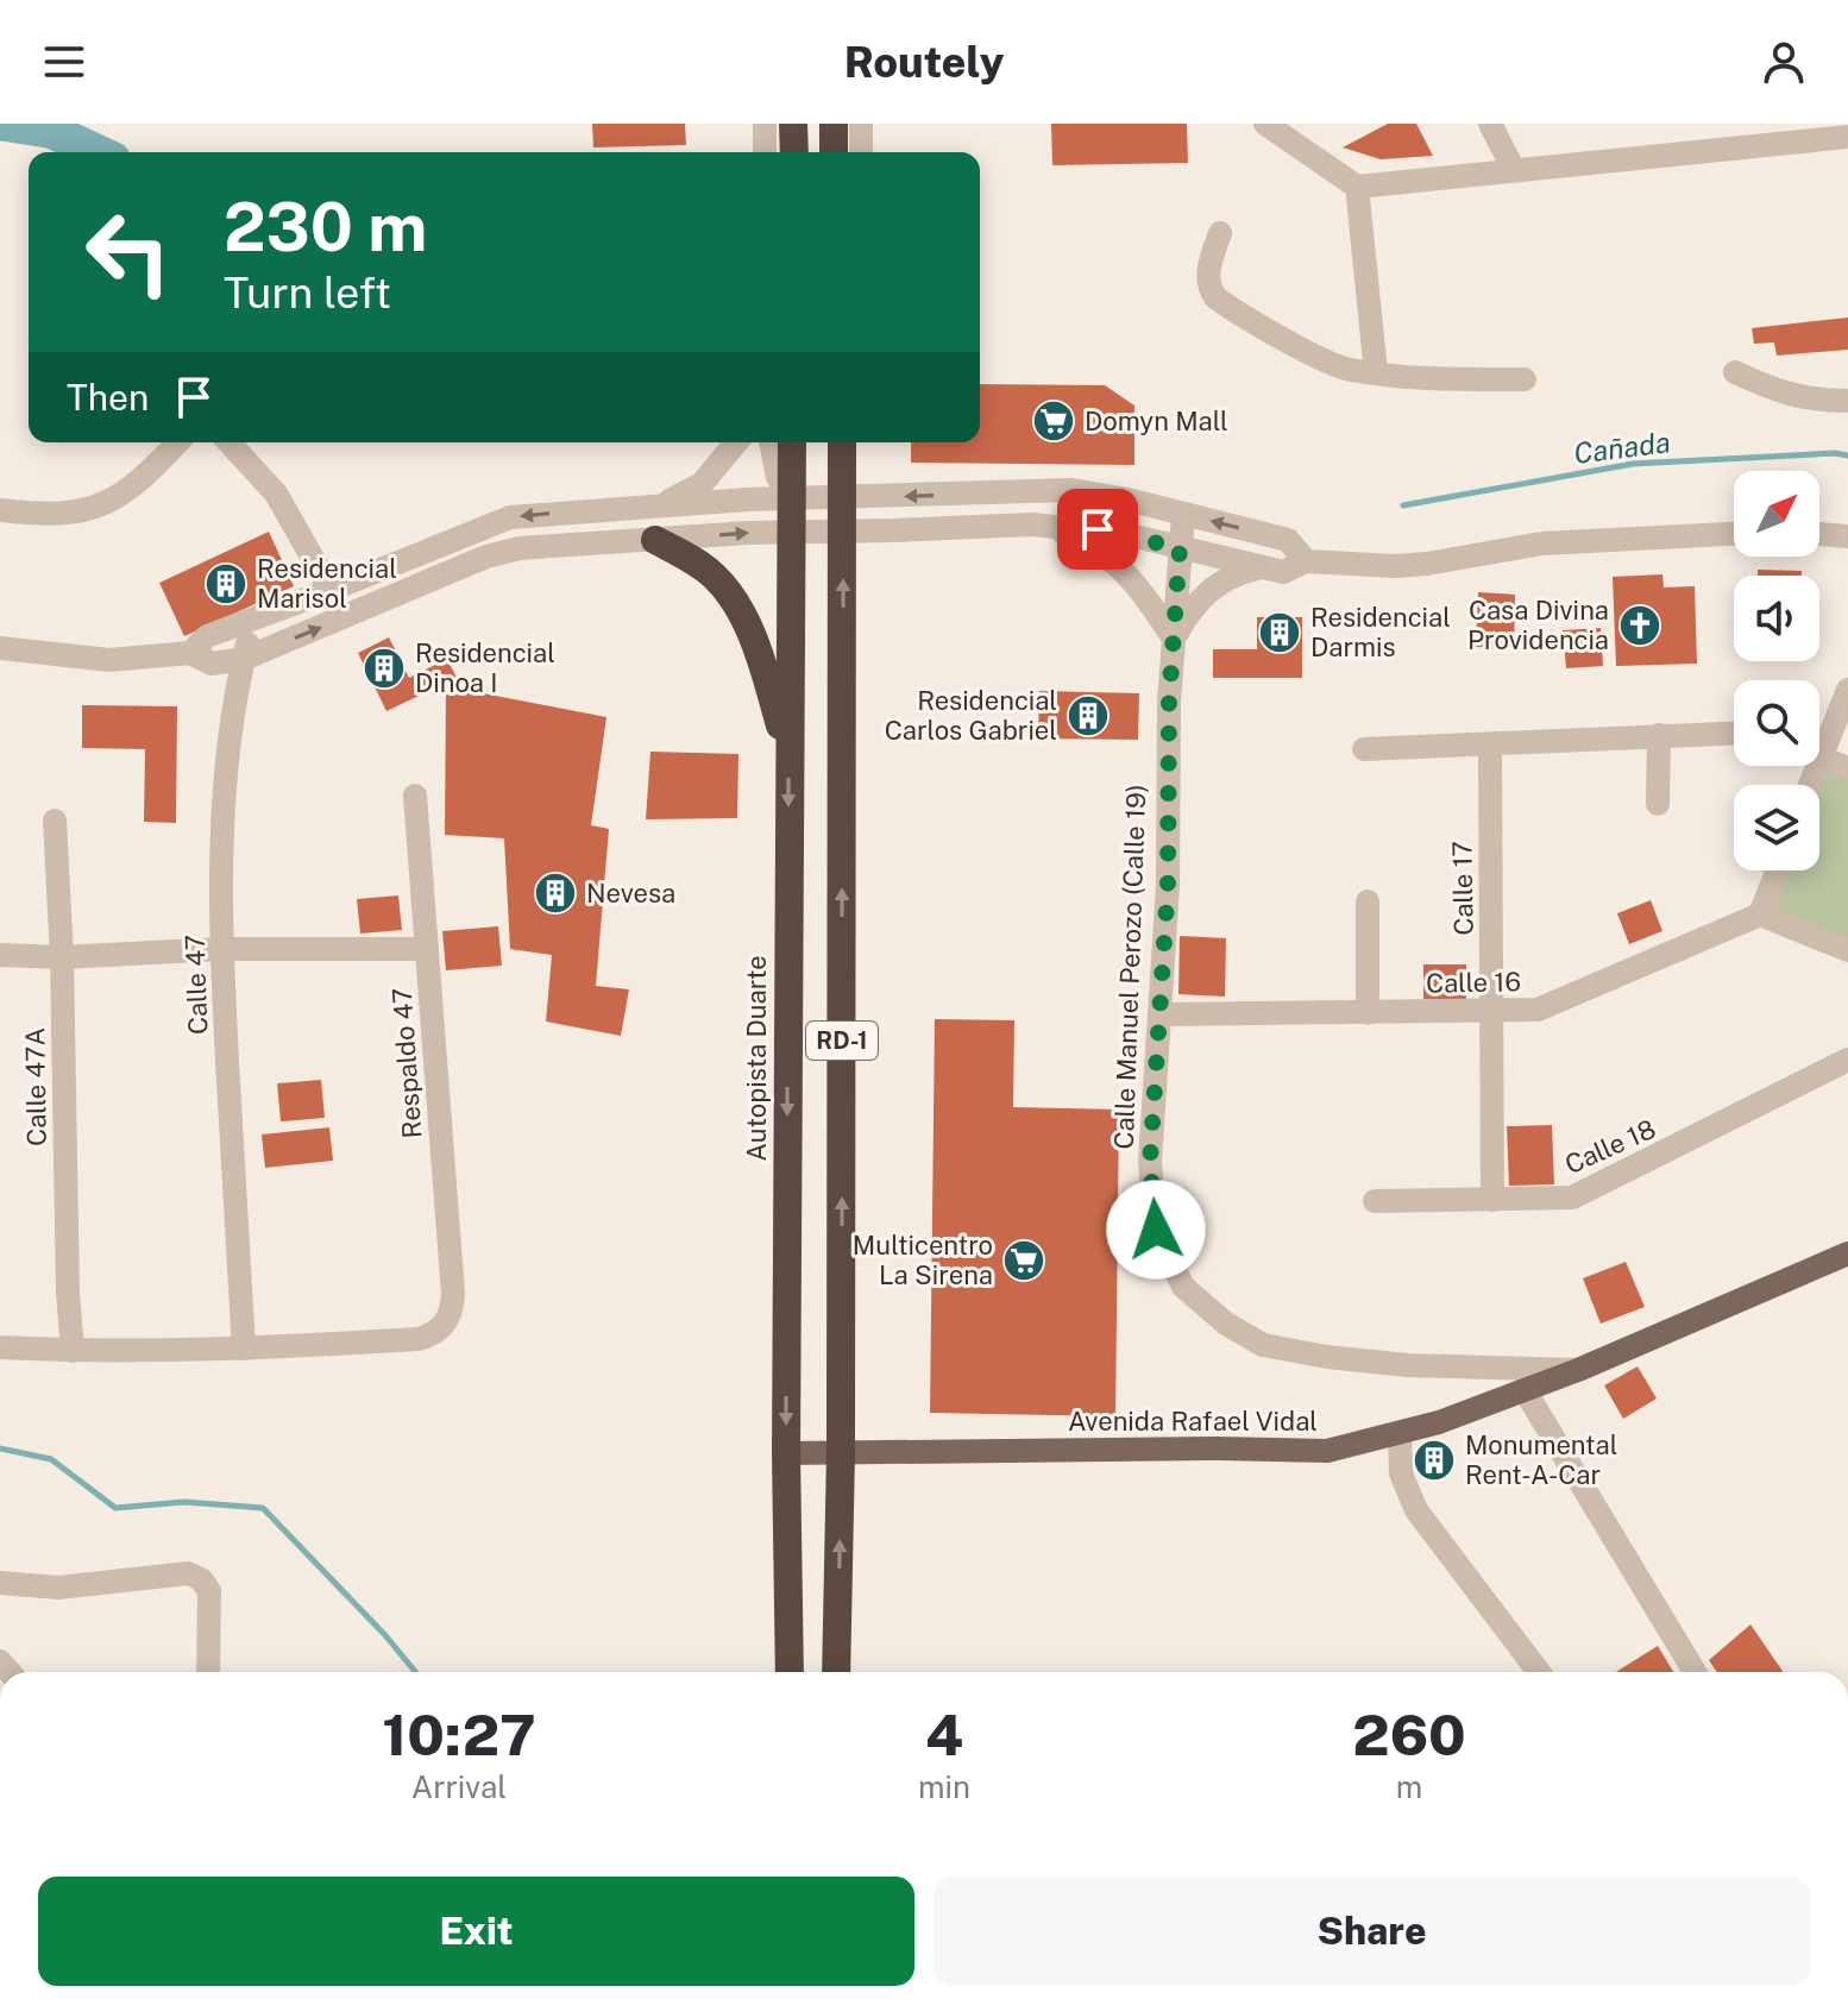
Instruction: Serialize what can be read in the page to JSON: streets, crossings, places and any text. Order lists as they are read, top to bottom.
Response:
{
  "streets": {
    "highway": ["RD-1", "Autopista Duarte"],
    "main road": ["Avenida Rafael Vidal"],
    "street": [
      "Calle 17",
      "Calle Manuel Perozo (Calle 19)",
      "Calle 16",
      "Calle 47",
      "Respaldo 47",
      "Calle 47A",
      "Calle 18"
    ]
  },
  "crossings": [
    ["Calle 17", "Calle 16"],
    ["Calle 17", "Calle 18"],
    ["Calle Manuel Perozo (Calle 19)", "Calle 16"],
    ["Calle Manuel Perozo (Calle 19)", "Avenida Rafael Vidal"],
    ["Calle 47", "Respaldo 47"],
    ["RD-1", "Avenida Rafael Vidal"],
    ["Autopista Duarte", "Avenida Rafael Vidal"]
  ],
  "water": ["Cañada"],
  "places": {
    "supermarket": ["Domyn Mall", "Multicentro La Sirena"],
    "building": [
      "Residencial Marisol",
      "Residencial Darmis",
      "Residencial Dinoa I",
      "Residencial Carlos Gabriel",
      "Nevesa",
      "Monumental Rent-A-Car"
    ],
    "church": ["Casa Divina Providencia"]
  },
  "north": "top right",
  "page": {
    "header": "Routely",
    "turn": ["230 m", "Turn left"],
    "then": "Then",
    "eta": [
      "10:27",
      "Arrival",
      "4",
      "min",
      "260",
      "m"
    ],
    "buttons": ["Exit", "Share"]
  }
}
